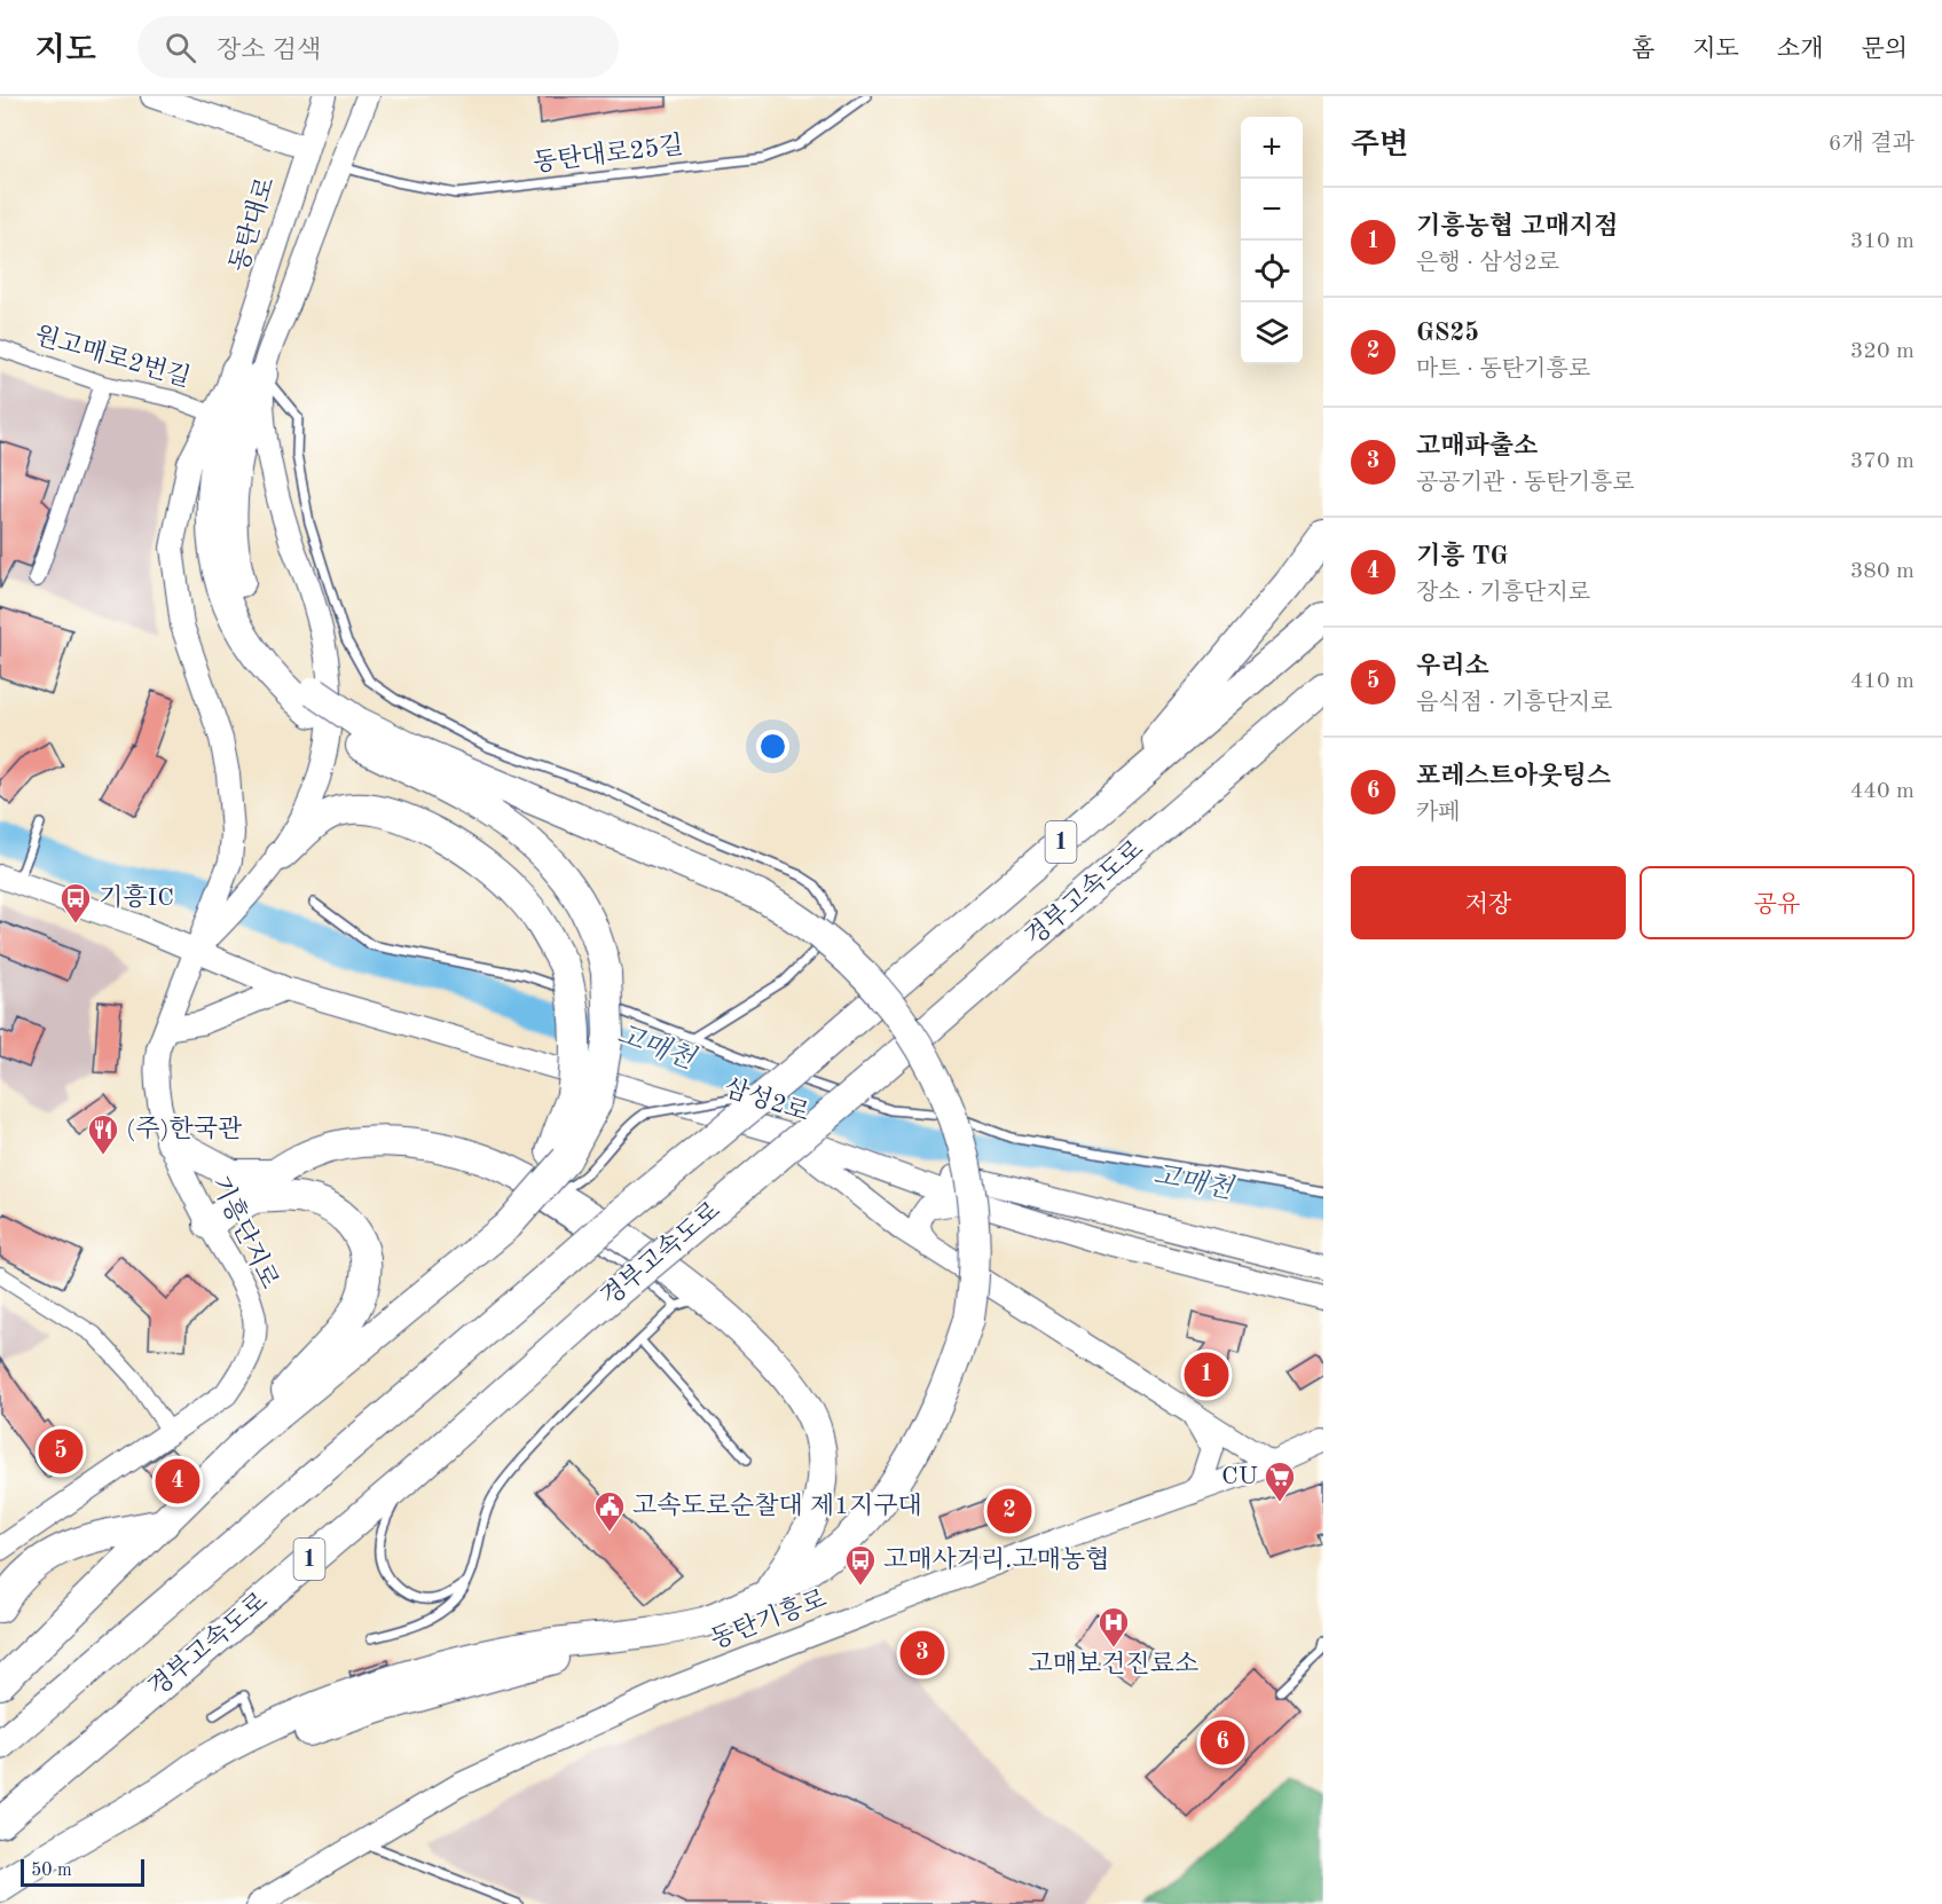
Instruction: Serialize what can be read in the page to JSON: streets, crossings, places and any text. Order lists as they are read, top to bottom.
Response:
{
  "streets": {
    "highway": ["1", "경부고속도로"],
    "main road": [
      "동탄대로",
      "삼성2로",
      "기흥단지로",
      "동탄기흥로"
    ],
    "street": ["원고매로2번길"],
    "lane": ["동탄대로25길"]
  },
  "crossings": [
    ["경부고속도로", "삼성2로"],
    ["삼성2로", "기흥단지로"]
  ],
  "water": ["고매천"],
  "places": {
    "bus stop": ["기흥IC", "고매사거리.고매농협"],
    "restaurant": ["(주)한국관"],
    "supermarket": ["CU"],
    "public building": ["고속도로순찰대 제1지구대"],
    "hospital": ["고매보건진료소"]
  },
  "scale_bar": "50 m",
  "page": {
    "header": "지도",
    "search": "장소 검색",
    "nav": [
      "홈",
      "지도",
      "소개",
      "문의"
    ],
    "heading": ["주변", "6개 결과"],
    "map_buttons": ["+", "−"],
    "list": [
      {
        "mark": "1",
        "name": "기흥농협 고매지점",
        "note": "은행 · 삼성2로",
        "value": "310 m"
      },
      {
        "mark": "2",
        "name": "GS25",
        "note": "마트 · 동탄기흥로",
        "value": "320 m"
      },
      {
        "mark": "3",
        "name": "고매파출소",
        "note": "공공기관 · 동탄기흥로",
        "value": "370 m"
      },
      {
        "mark": "4",
        "name": "기흥 TG",
        "note": "장소 · 기흥단지로",
        "value": "380 m"
      },
      {
        "mark": "5",
        "name": "우리소",
        "note": "음식점 · 기흥단지로",
        "value": "410 m"
      },
      {
        "mark": "6",
        "name": "포레스트아웃팅스",
        "note": "카페",
        "value": "440 m"
      }
    ],
    "buttons": ["저장", "공유"],
    "pins": [
      "1",
      "5",
      "4",
      "2",
      "3",
      "6"
    ],
    "scale": "50 m"
  }
}
